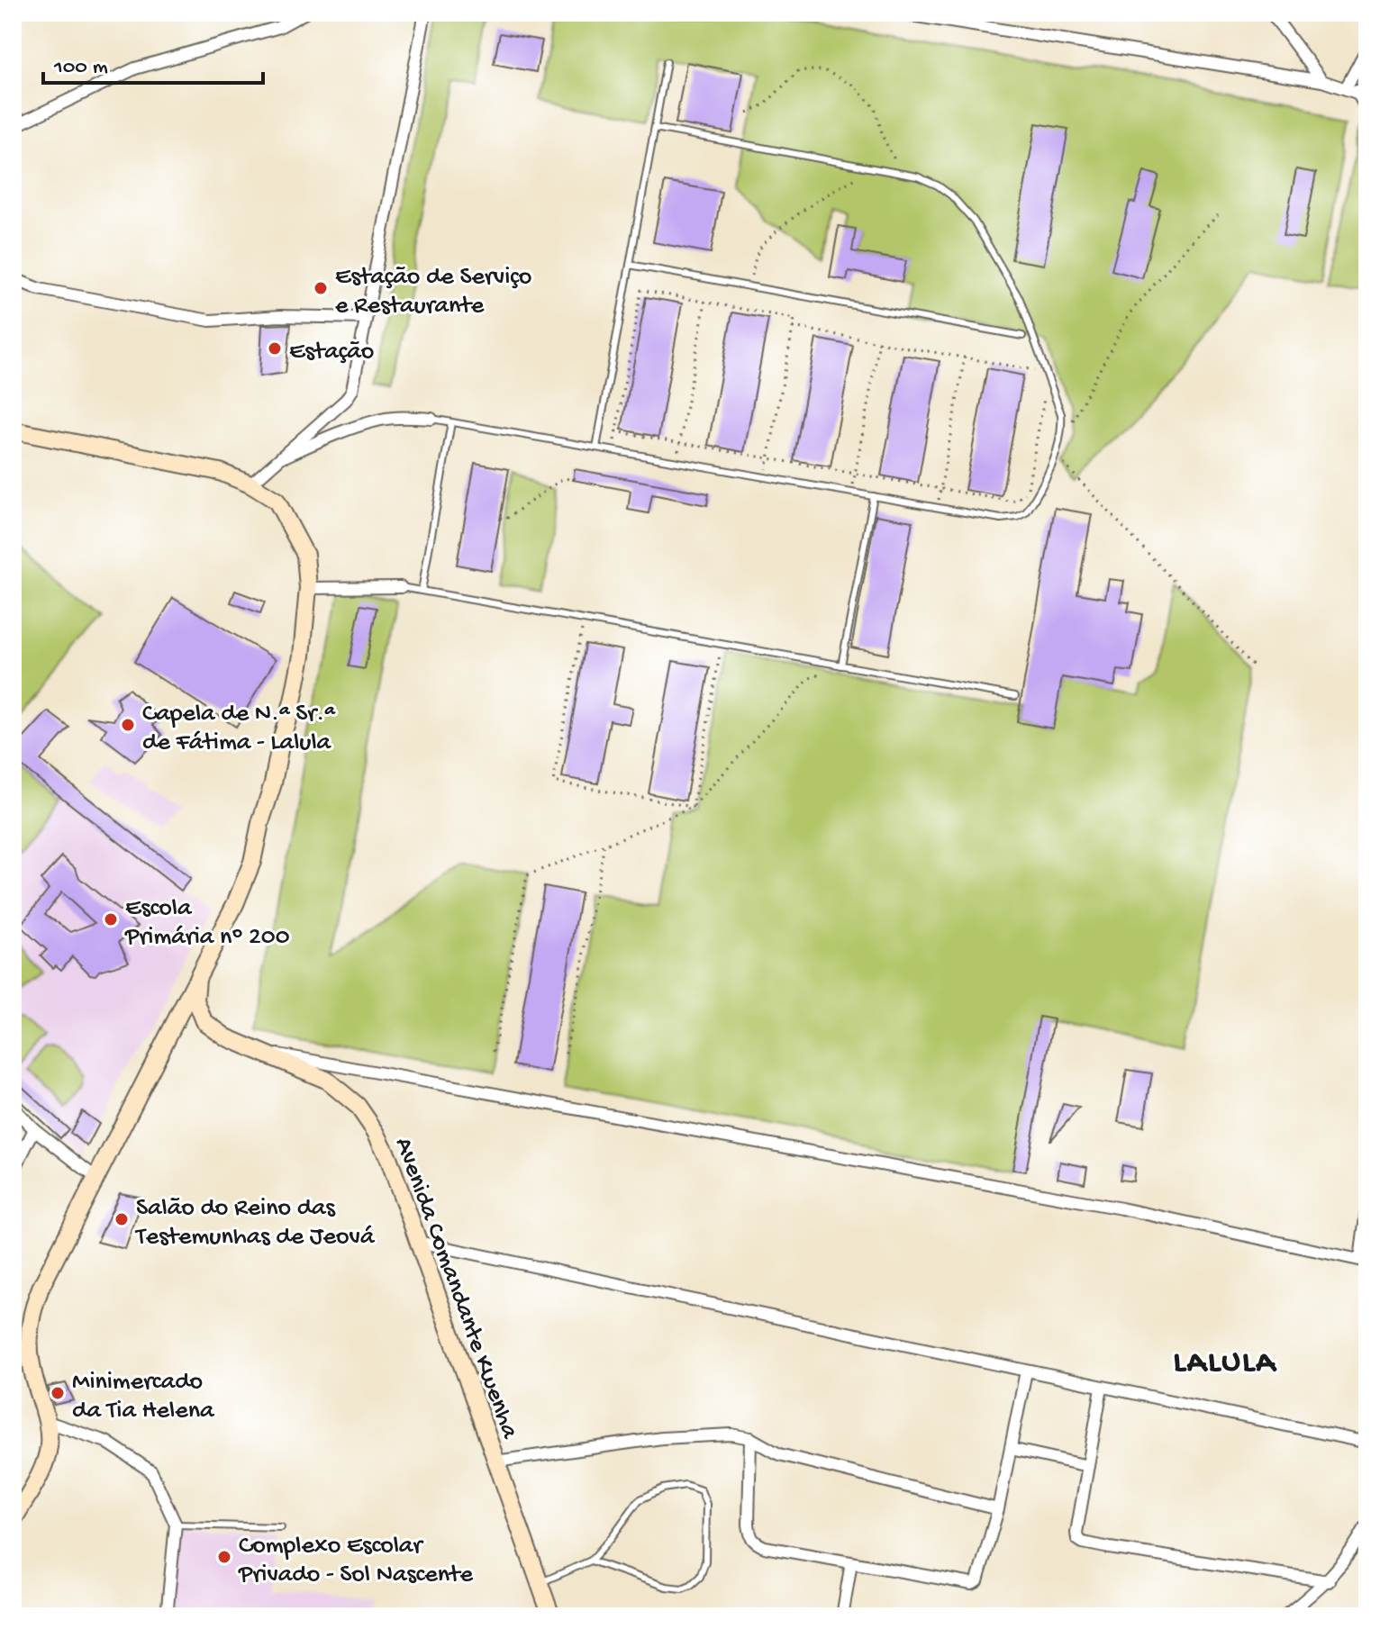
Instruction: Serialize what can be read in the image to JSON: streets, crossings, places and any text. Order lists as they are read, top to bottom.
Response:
{
  "streets": {
    "main road": ["Avenida Comandante Kwenha"]
  },
  "districts": ["LALULA"],
  "places": [
    "Estação de Serviço e Restaurante",
    "Estação",
    "Capela de N.ª Sr.ª de Fátima - Lalula",
    "Escola Primária nº 200",
    "Salão do Reino das Testemunhas de Jeová",
    "Minimercado da Tia Helena",
    "Complexo Escolar Privado - Sol Nascente"
  ],
  "scale_bar": "100 m"
}
